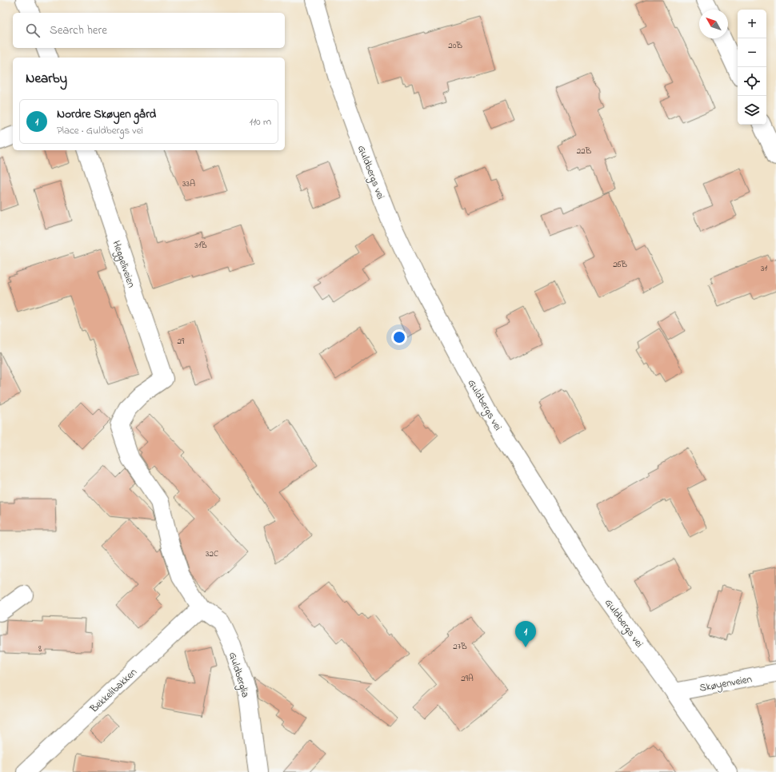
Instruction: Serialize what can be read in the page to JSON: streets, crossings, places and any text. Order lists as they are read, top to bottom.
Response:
{
  "streets": {
    "street": [
      "Guldbergs vei",
      "Heggeliveien",
      "Guldberglia",
      "Skøyenveien",
      "Bekkelibakken"
    ]
  },
  "crossings": [
    ["Guldbergs vei", "Skøyenveien"],
    ["Heggeliveien", "Guldberglia"],
    ["Heggeliveien", "Bekkelibakken"],
    ["Guldberglia", "Bekkelibakken"]
  ],
  "house_numbers": [
    "20B",
    "22B",
    "33A",
    "31B",
    "26B",
    "31",
    "29",
    "32C",
    "27B",
    "8",
    "29A"
  ],
  "north": "top left",
  "page": {
    "map_buttons": ["+", "−"],
    "search": "Search here",
    "heading": "Nearby",
    "list": [
      {
        "mark": "1",
        "name": "Nordre Skøyen gård",
        "note": "Place · Guldbergs vei",
        "value": "110 m"
      }
    ],
    "pins": "1"
  }
}
